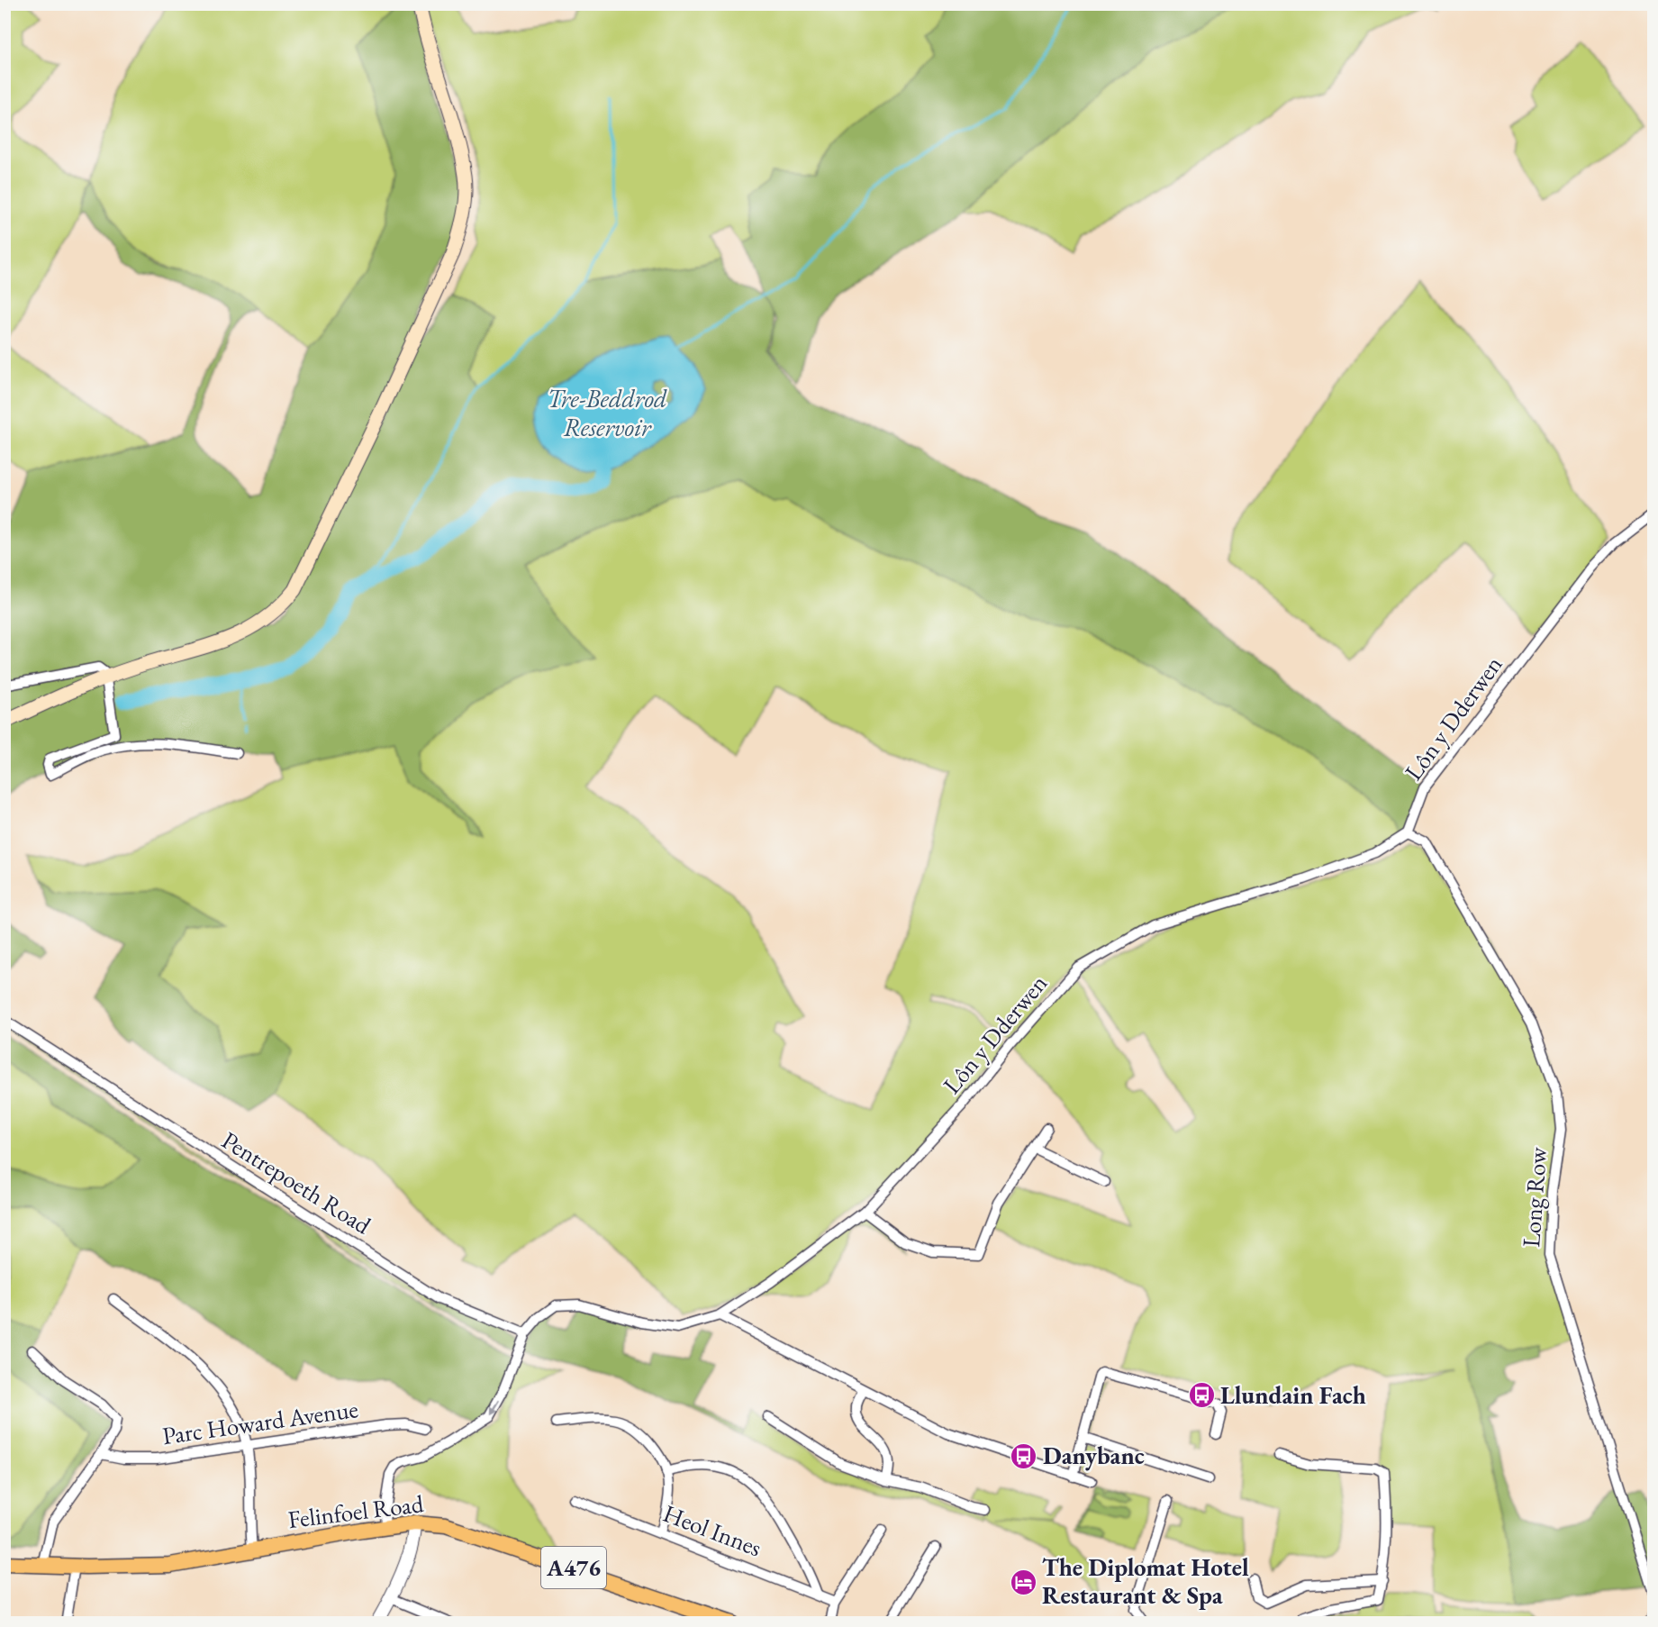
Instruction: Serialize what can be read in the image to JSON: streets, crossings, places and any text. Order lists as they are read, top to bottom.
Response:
{
  "streets": {
    "main road": ["Felinfoel Road", "A476"],
    "street": [
      "Lôn y Dderwen",
      "Pentrepoeth Road",
      "Long Row",
      "Parc Howard Avenue",
      "Heol Innes"
    ]
  },
  "crossings": [
    ["Lôn y Dderwen", "Pentrepoeth Road"],
    ["Lôn y Dderwen", "Long Row"],
    ["Lôn y Dderwen", "Felinfoel Road"]
  ],
  "water": ["Tre-Beddrod Reservoir"],
  "places": {
    "bus stop": ["Llundain Fach", "Danybanc"],
    "hotel": ["The Diplomat Hotel Restaurant & Spa"]
  }
}
